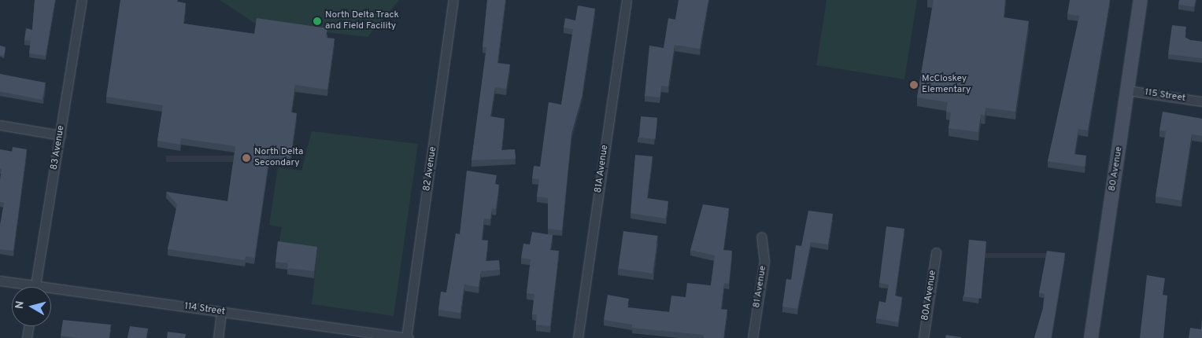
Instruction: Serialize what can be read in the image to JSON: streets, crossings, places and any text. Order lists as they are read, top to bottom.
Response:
{
  "streets": {
    "street": [
      "115 Street",
      "83 Avenue",
      "82 Avenue",
      "81A Avenue",
      "80 Avenue",
      "81 Avenue",
      "80A Avenue",
      "114 Street"
    ]
  },
  "crossings": [
    ["115 Street", "80 Avenue"],
    ["83 Avenue", "114 Street"],
    ["82 Avenue", "114 Street"]
  ],
  "places": ["North Delta Track and Field Facility", "McCloskey Elementary", "North Delta Secondary"],
  "north": "left"
}
